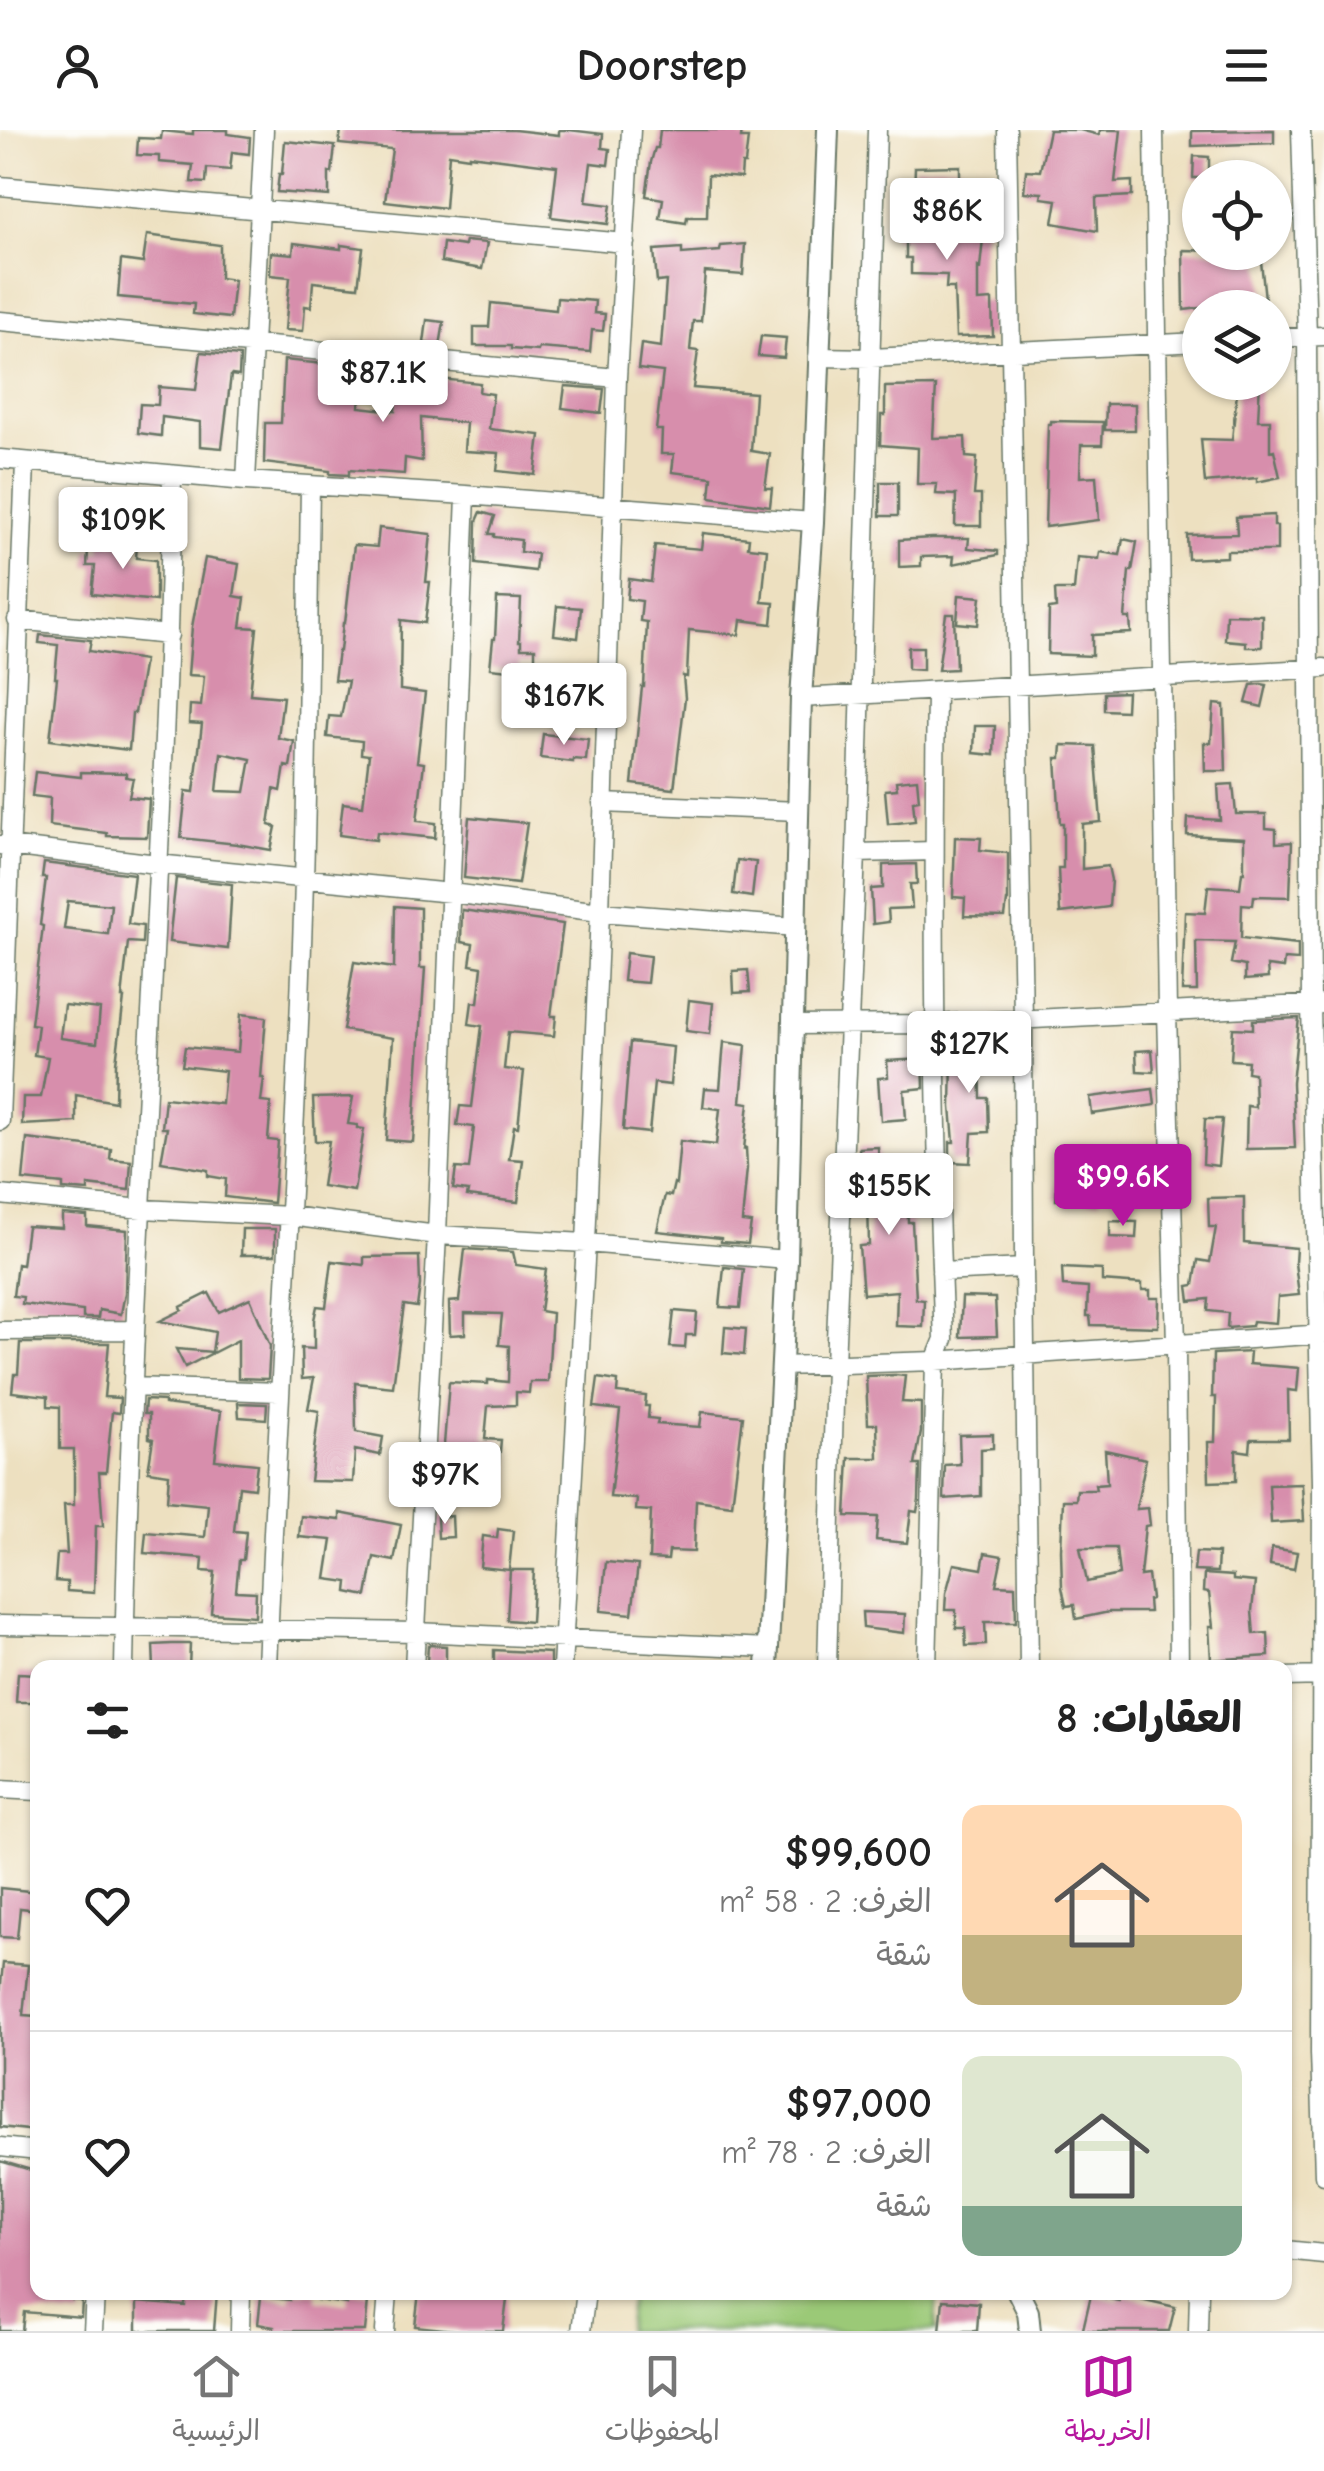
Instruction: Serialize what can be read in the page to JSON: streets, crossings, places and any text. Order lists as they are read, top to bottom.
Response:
{
  "page": {
    "header": "Doorstep",
    "price": [
      "$86K",
      "$87.1K",
      "$109K",
      "$167K",
      "$127K",
      "$99.6K",
      "$155K",
      "$97K"
    ],
    "heading": "العقارات: 8",
    "list": [
      {
        "name": "$99,600",
        "note": "الغرف: 2 · 58 m² · شقة"
      },
      {
        "name": "$97,000",
        "note": "الغرف: 2 · 78 m² · شقة"
      }
    ],
    "tabs": ["الخريطة", "المحفوظات", "الرئيسية"]
  }
}
